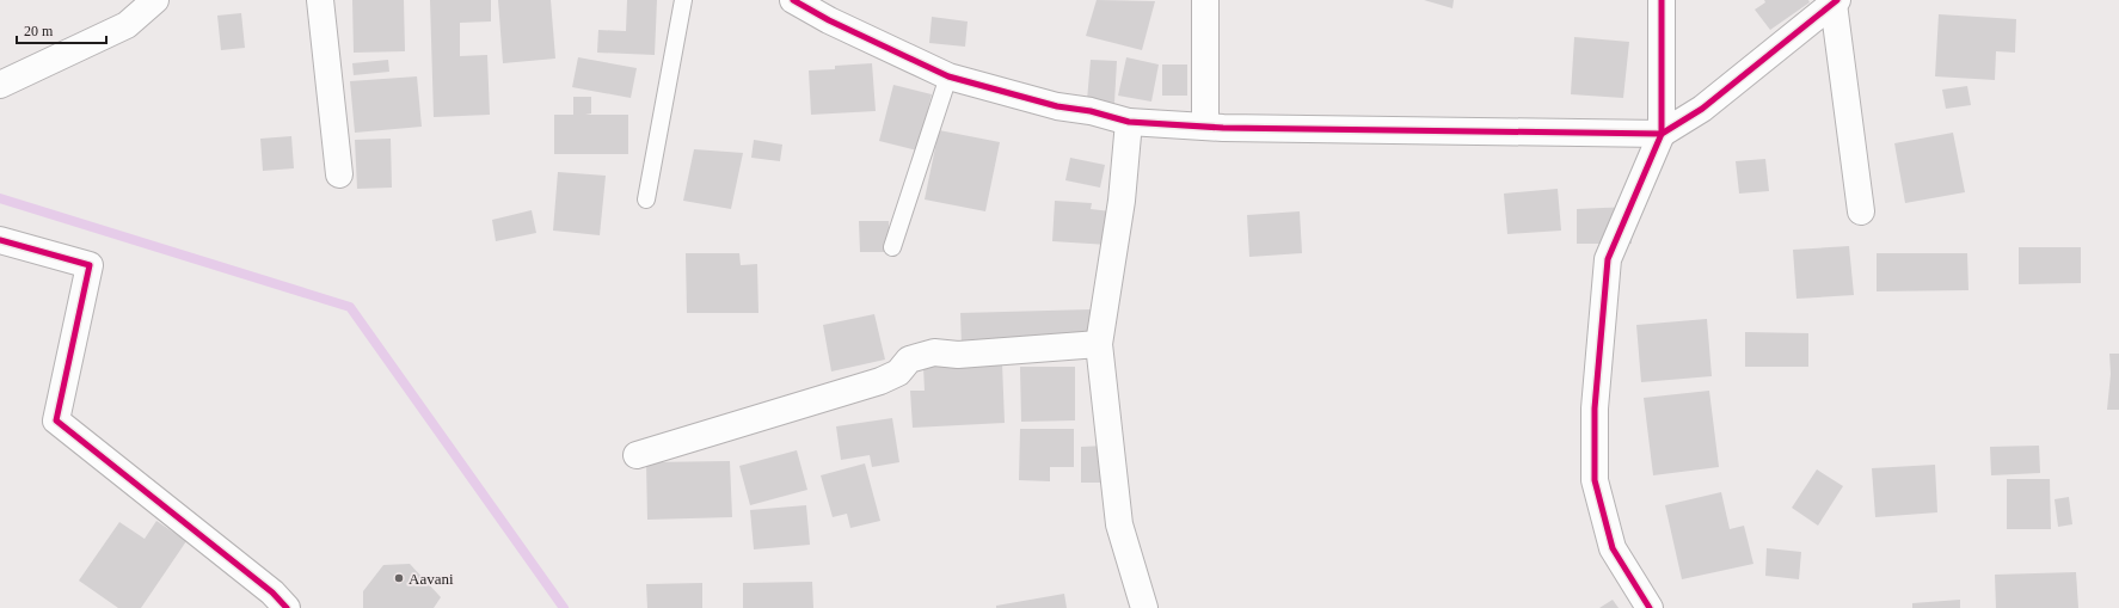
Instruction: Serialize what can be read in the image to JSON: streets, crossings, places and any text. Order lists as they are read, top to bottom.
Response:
{
  "places": ["Aavani"],
  "scale_bar": "20 m"
}
